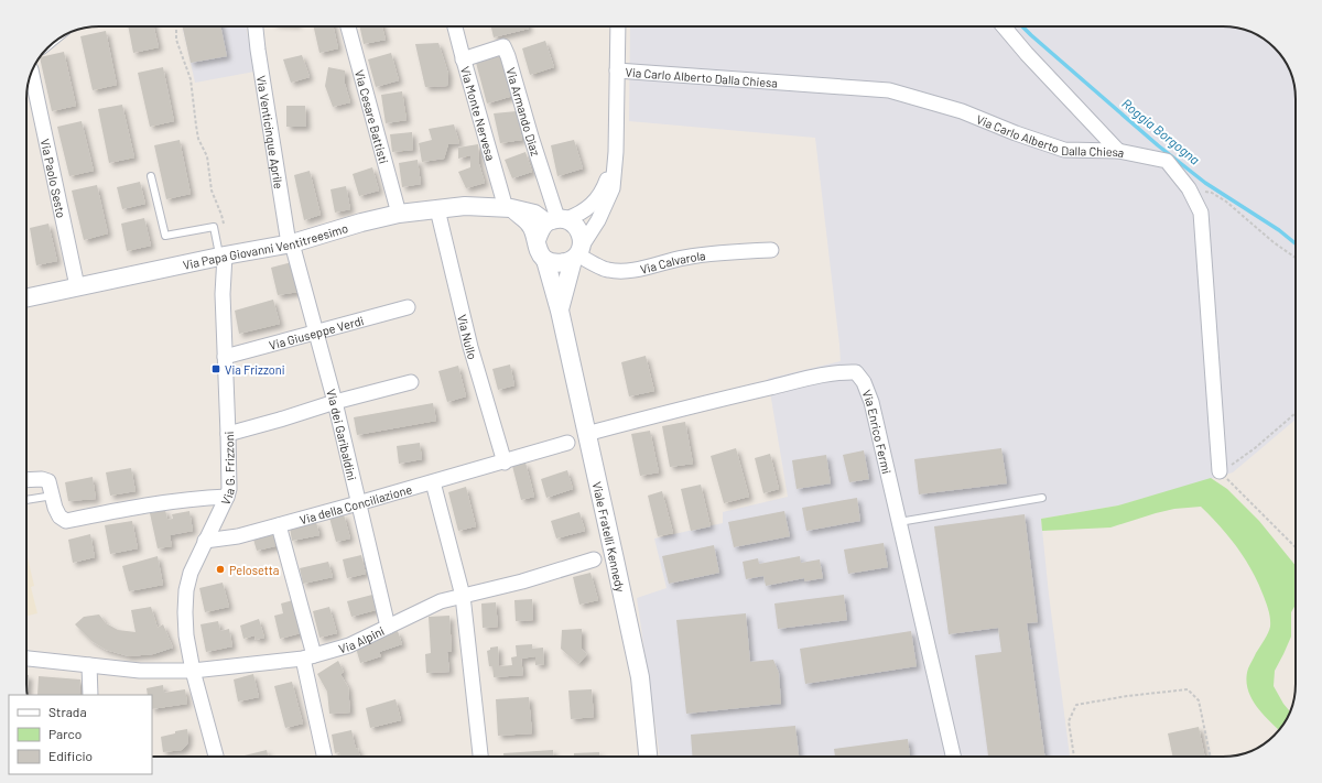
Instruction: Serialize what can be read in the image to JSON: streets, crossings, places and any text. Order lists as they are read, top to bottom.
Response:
{
  "streets": {
    "street": [
      "Via Carlo Alberto Dalla Chiesa",
      "Via Armando Diaz",
      "Via Monte Nervesa",
      "Via Cesare Battisti",
      "Via Venticinque Aprile",
      "Via Paolo Sesto",
      "Via Papa Giovanni Ventitreesimo",
      "Via Calvarola",
      "Via Giuseppe Verdi",
      "Via Nullo",
      "Via Enrico Fermi",
      "Via dei Garibaldini",
      "Via G. Frizzoni",
      "Via della Conciliazione",
      "Viale Fratelli Kennedy",
      "Via Alpini"
    ]
  },
  "crossings": [
    ["Via Armando Diaz", "Via Monte Nervesa"],
    ["Via Armando Diaz", "Via Papa Giovanni Ventitreesimo"],
    ["Via Armando Diaz", "Via Calvarola"],
    ["Via Armando Diaz", "Viale Fratelli Kennedy"],
    ["Via Monte Nervesa", "Via Papa Giovanni Ventitreesimo"],
    ["Via Cesare Battisti", "Via Papa Giovanni Ventitreesimo"],
    ["Via Venticinque Aprile", "Via Papa Giovanni Ventitreesimo"],
    ["Via Venticinque Aprile", "Via dei Garibaldini"],
    ["Via Paolo Sesto", "Via Papa Giovanni Ventitreesimo"],
    ["Via Papa Giovanni Ventitreesimo", "Via Calvarola"],
    ["Via Papa Giovanni Ventitreesimo", "Via Nullo"],
    ["Via Papa Giovanni Ventitreesimo", "Via dei Garibaldini"],
    ["Via Papa Giovanni Ventitreesimo", "Via G. Frizzoni"],
    ["Via Papa Giovanni Ventitreesimo", "Viale Fratelli Kennedy"],
    ["Via Calvarola", "Viale Fratelli Kennedy"],
    ["Via Giuseppe Verdi", "Via dei Garibaldini"],
    ["Via Giuseppe Verdi", "Via G. Frizzoni"],
    ["Via Nullo", "Via della Conciliazione"],
    ["Via Enrico Fermi", "Viale Fratelli Kennedy"],
    ["Via dei Garibaldini", "Via della Conciliazione"],
    ["Via dei Garibaldini", "Via Alpini"],
    ["Via G. Frizzoni", "Via della Conciliazione"],
    ["Via G. Frizzoni", "Via Alpini"]
  ],
  "water": ["Roggia Borgogna"],
  "places": {
    "transit": ["Via Frizzoni"],
    "other": ["Pelosetta"]
  },
  "legend": ["Strada", "Parco", "Edificio"]
}
